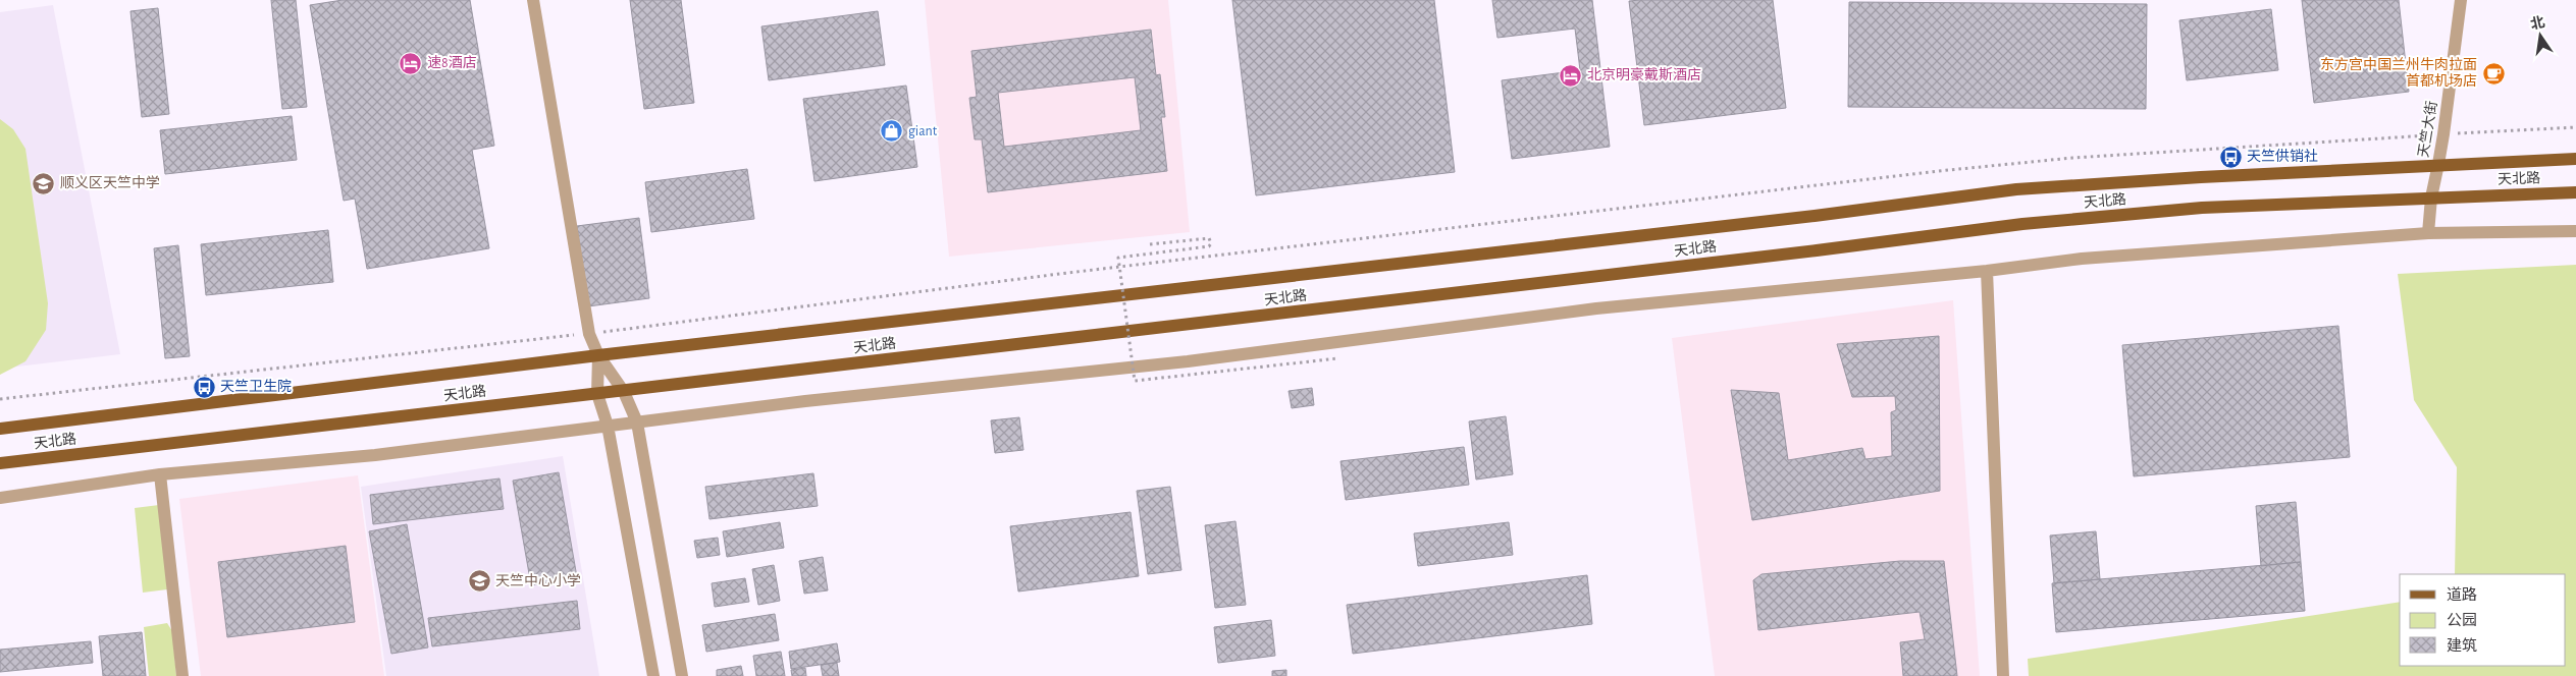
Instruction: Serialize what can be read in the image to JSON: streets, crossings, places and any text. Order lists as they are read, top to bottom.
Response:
{
  "streets": {
    "main road": ["天北路"],
    "street": ["天竺大街"]
  },
  "crossings": [
    ["天竺大街", "天北路"]
  ],
  "places": {
    "hotel": ["速8酒店", "北京明豪戴斯酒店"],
    "cafe": ["东方宫中国兰州牛肉拉面 首都机场店"],
    "shop": ["giant"],
    "bus stop": ["天竺供销社", "天竺卫生院"],
    "school or university": ["顺义区天竺中学", "天竺中心小学"]
  },
  "legend": ["道路", "公园", "建筑"],
  "north": "top"
}
